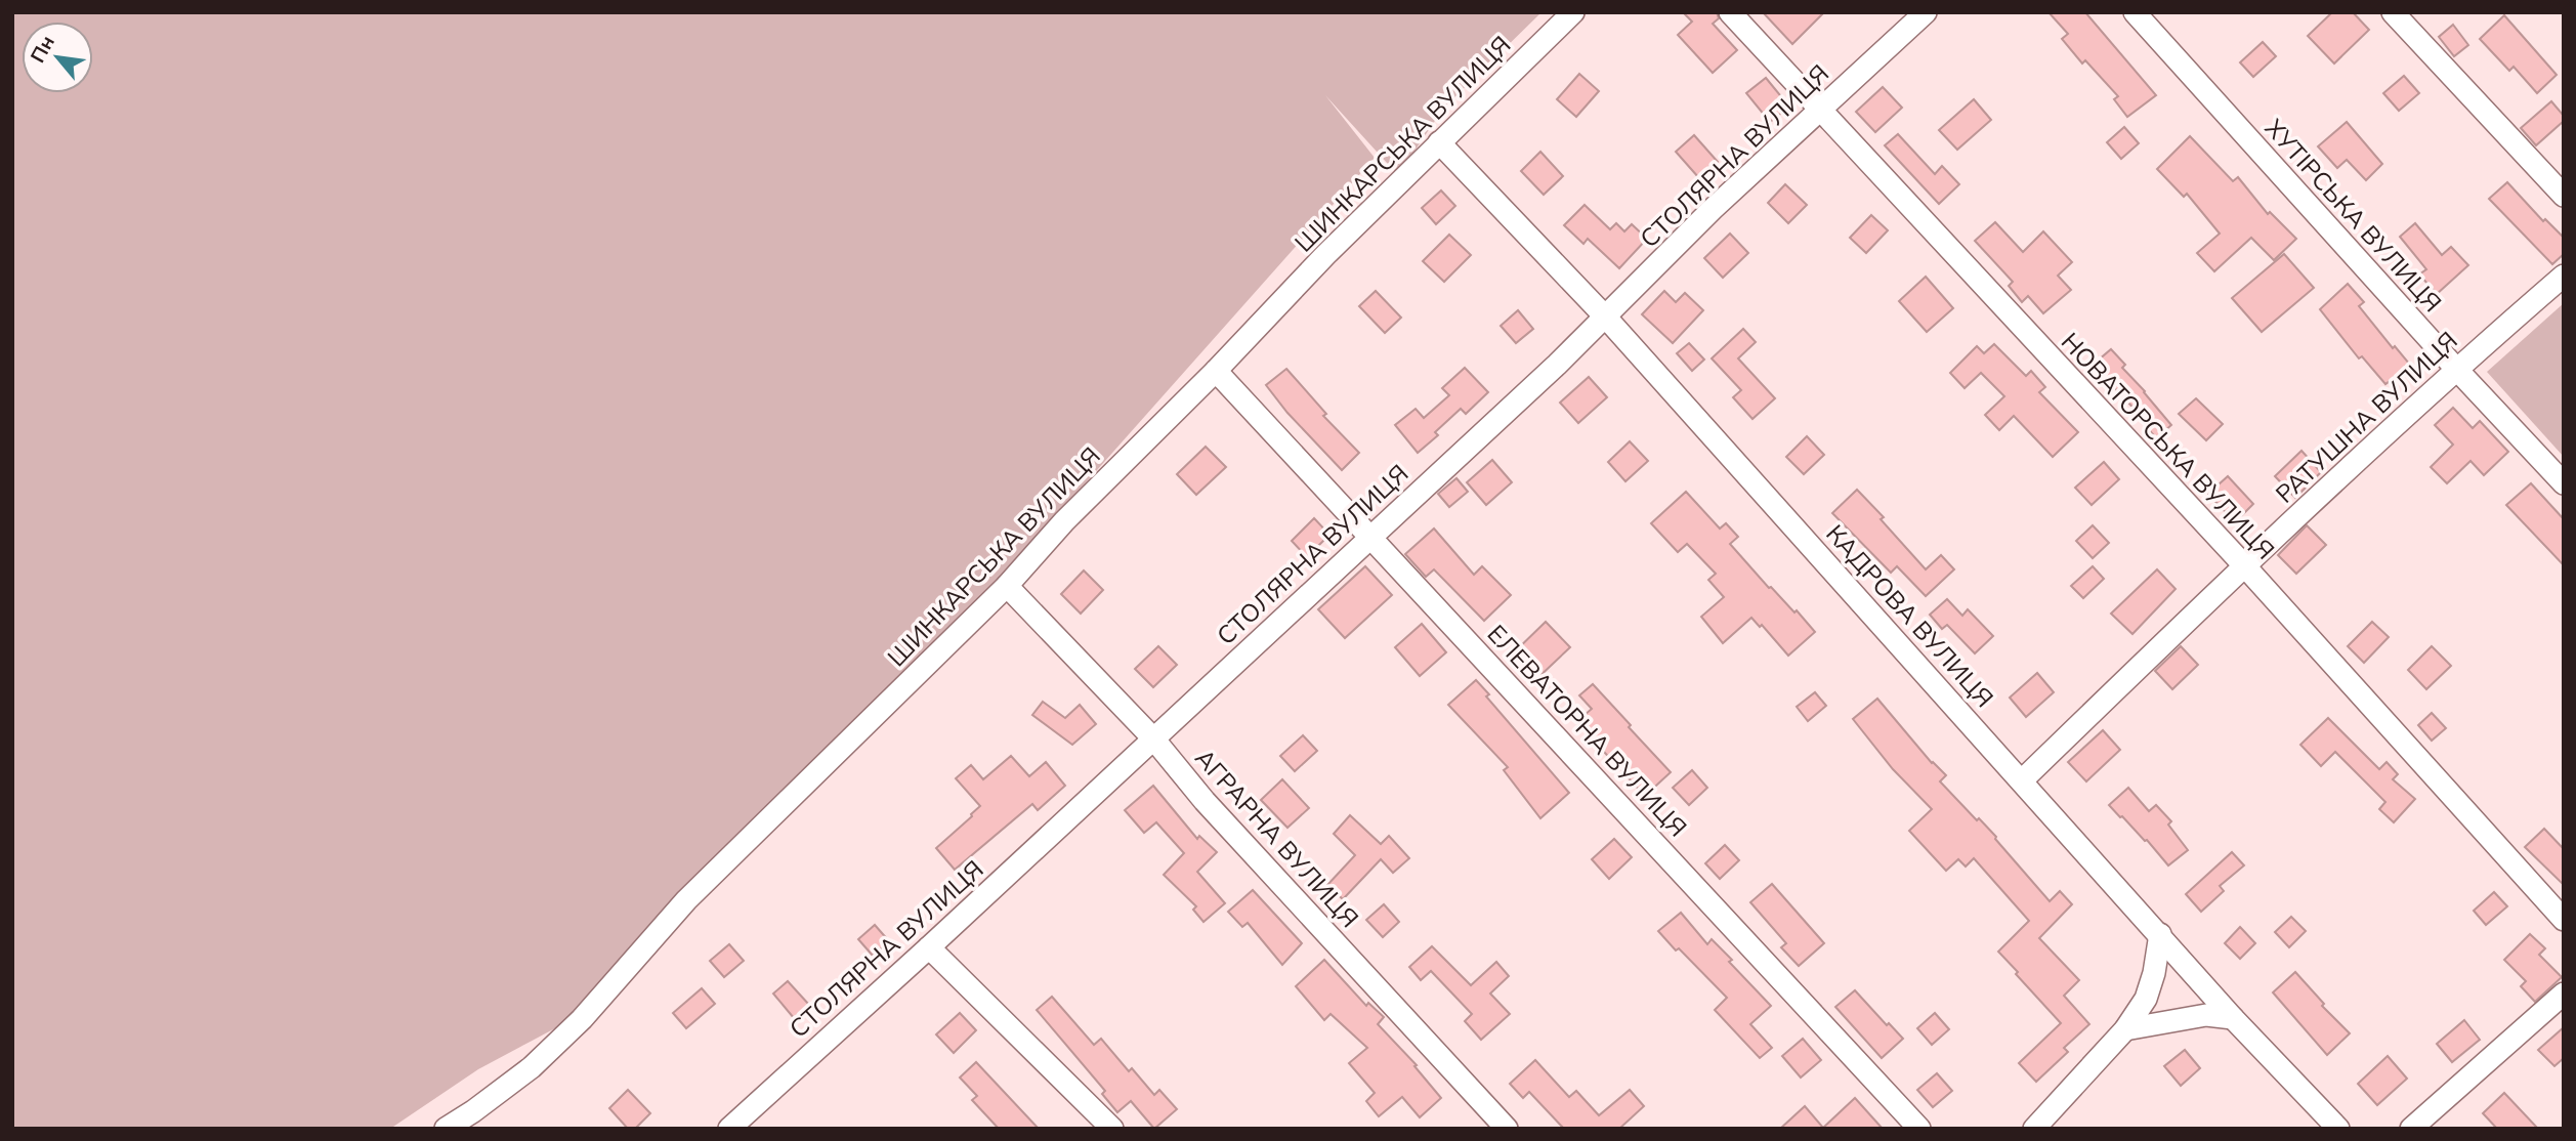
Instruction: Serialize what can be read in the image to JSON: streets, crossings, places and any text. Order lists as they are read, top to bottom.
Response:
{
  "streets": {
    "street": [
      "ШИНКАРСЬКА ВУЛИЦЯ",
      "СТОЛЯРНА ВУЛИЦЯ",
      "ХУТІРСЬКА ВУЛИЦЯ",
      "РАТУШНА ВУЛИЦЯ",
      "НОВАТОРСЬКА ВУЛИЦЯ",
      "КАДРОВА ВУЛИЦЯ",
      "ЕЛЕВАТОРНА ВУЛИЦЯ",
      "АГРАРНА ВУЛИЦЯ"
    ]
  },
  "crossings": [
    ["ШИНКАРСЬКА ВУЛИЦЯ", "КАДРОВА ВУЛИЦЯ"],
    ["ШИНКАРСЬКА ВУЛИЦЯ", "ЕЛЕВАТОРНА ВУЛИЦЯ"],
    ["ШИНКАРСЬКА ВУЛИЦЯ", "АГРАРНА ВУЛИЦЯ"],
    ["СТОЛЯРНА ВУЛИЦЯ", "НОВАТОРСЬКА ВУЛИЦЯ"],
    ["СТОЛЯРНА ВУЛИЦЯ", "КАДРОВА ВУЛИЦЯ"],
    ["СТОЛЯРНА ВУЛИЦЯ", "ЕЛЕВАТОРНА ВУЛИЦЯ"],
    ["СТОЛЯРНА ВУЛИЦЯ", "АГРАРНА ВУЛИЦЯ"],
    ["ХУТІРСЬКА ВУЛИЦЯ", "РАТУШНА ВУЛИЦЯ"],
    ["РАТУШНА ВУЛИЦЯ", "НОВАТОРСЬКА ВУЛИЦЯ"],
    ["РАТУШНА ВУЛИЦЯ", "КАДРОВА ВУЛИЦЯ"]
  ],
  "north": "top left"
}
